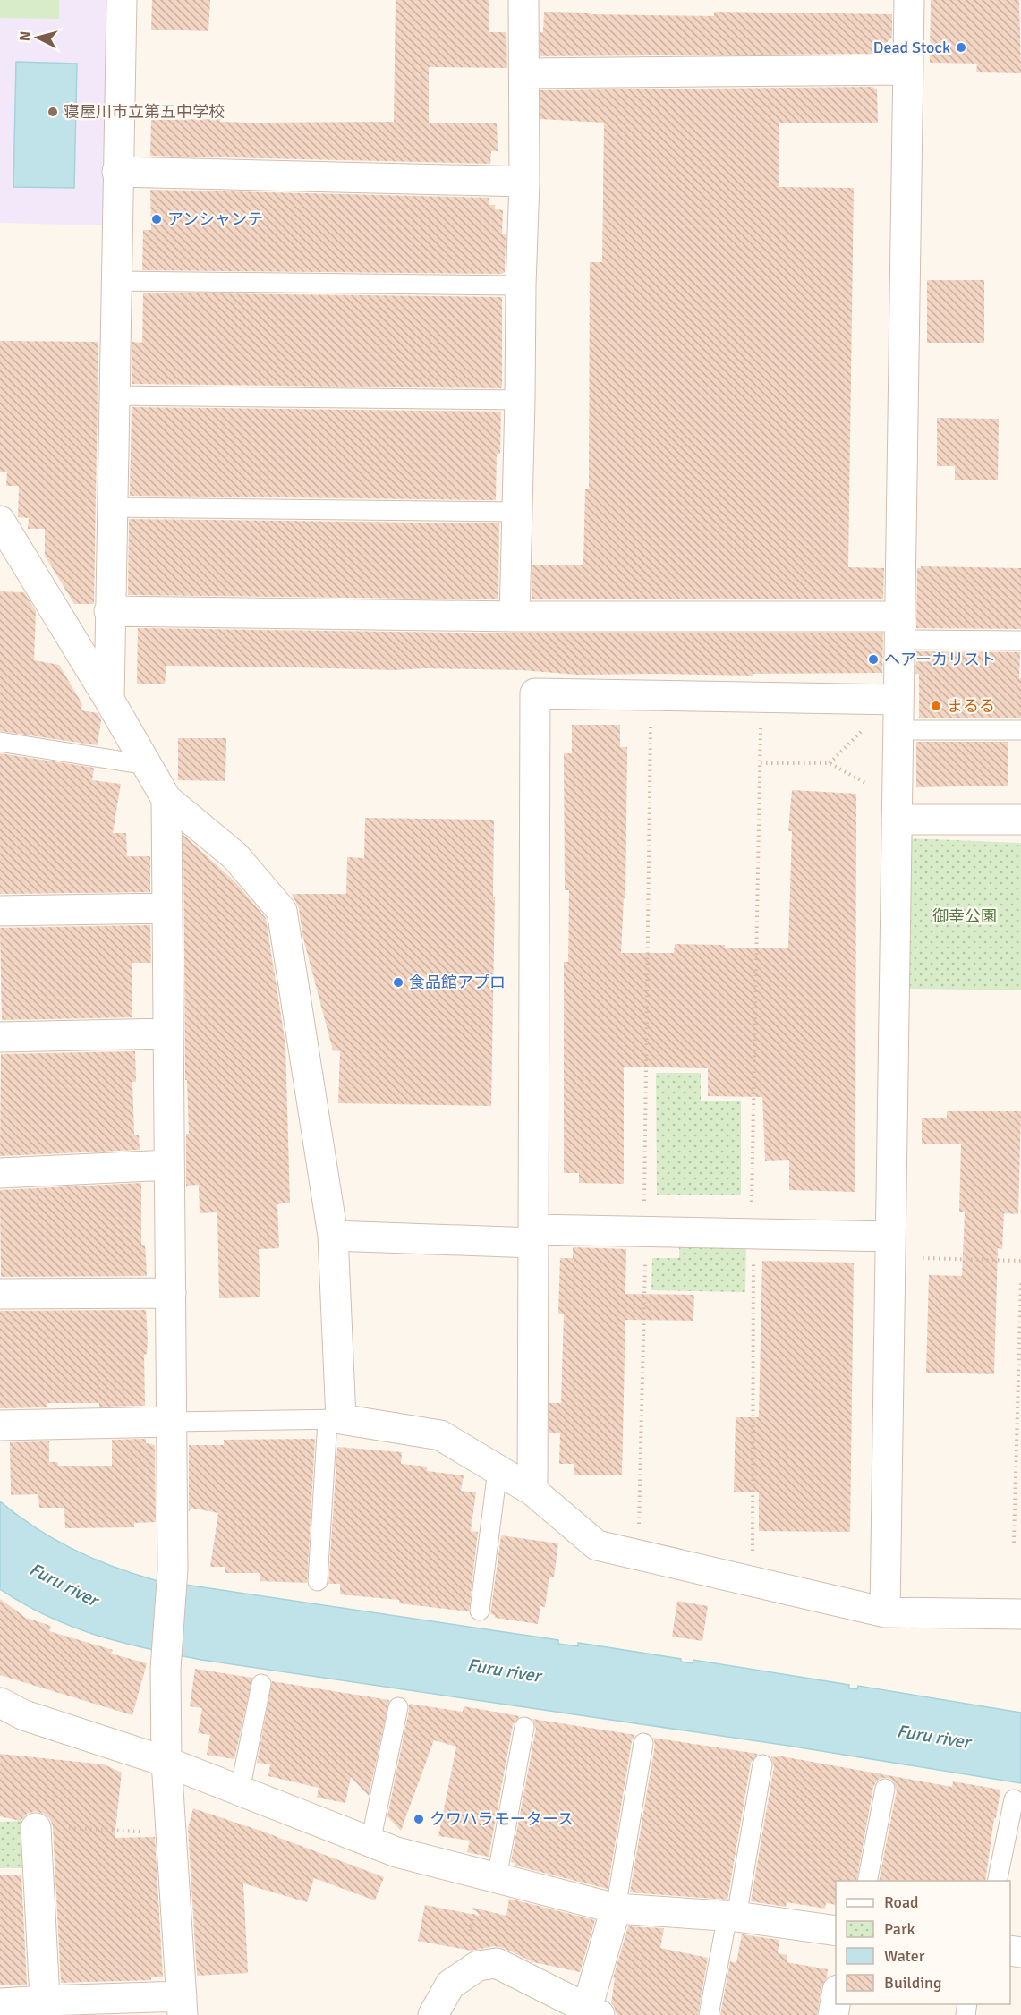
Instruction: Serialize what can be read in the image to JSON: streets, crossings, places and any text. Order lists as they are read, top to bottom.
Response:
{
  "water": ["Furu river"],
  "parks": ["御幸公園"],
  "places": [
    "Dead Stock",
    "寝屋川市立第五中学校",
    "アンシャンテ",
    "ヘアーカリスト",
    "まるる",
    "食品館アプロ",
    "クワハラモータース"
  ],
  "legend": [
    "Road",
    "Park",
    "Water",
    "Building"
  ],
  "north": "left"
}
